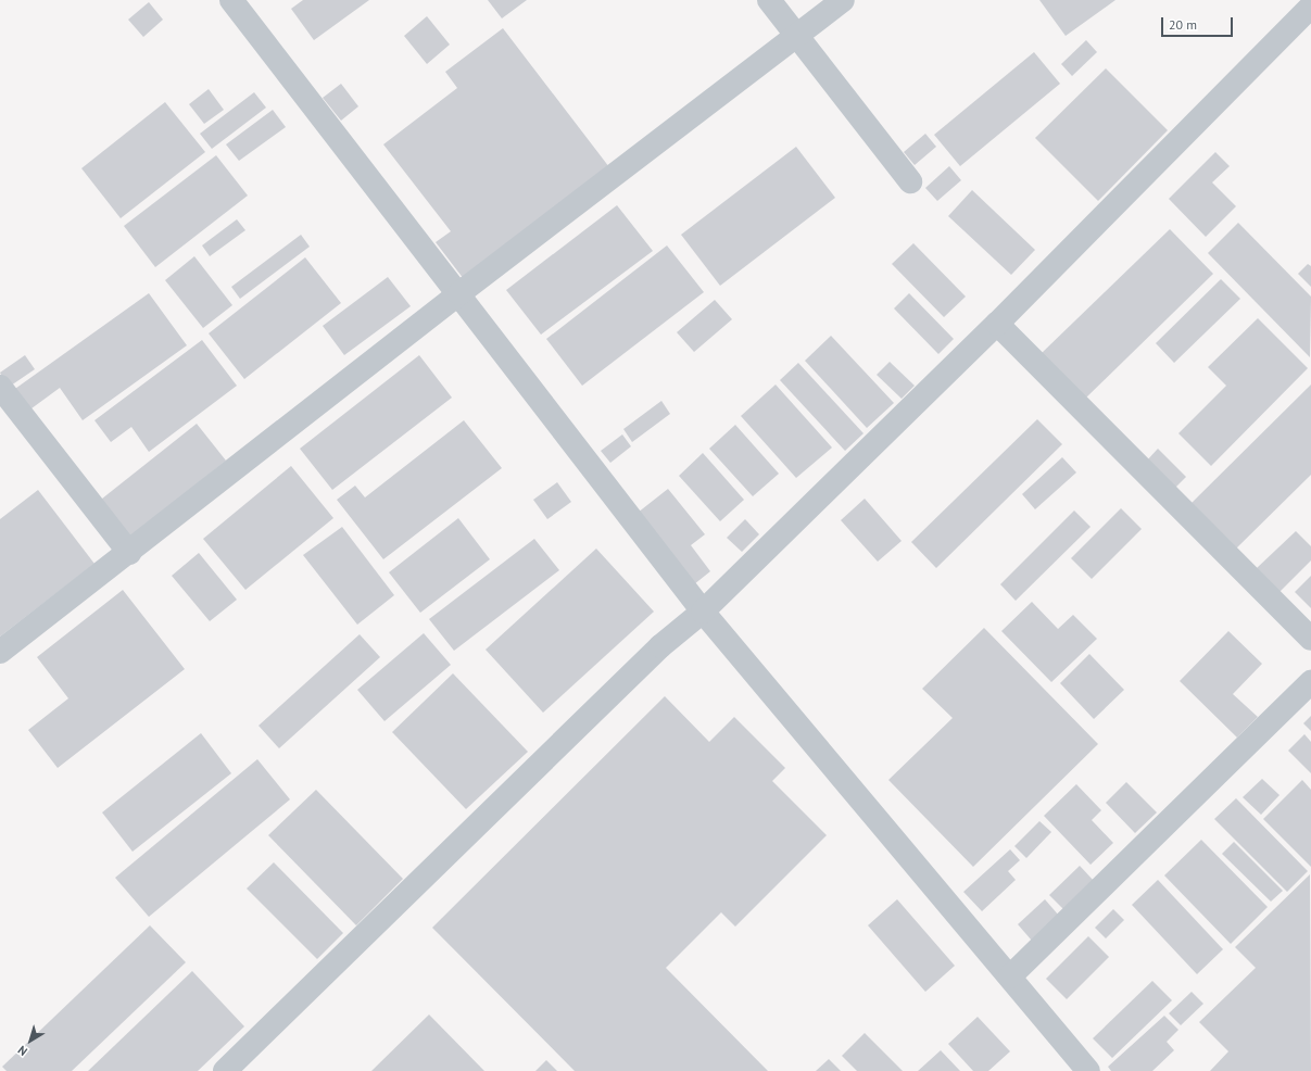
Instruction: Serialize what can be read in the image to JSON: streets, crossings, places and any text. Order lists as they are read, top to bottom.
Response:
{
  "scale_bar": "20 m",
  "north": "bottom left"
}
